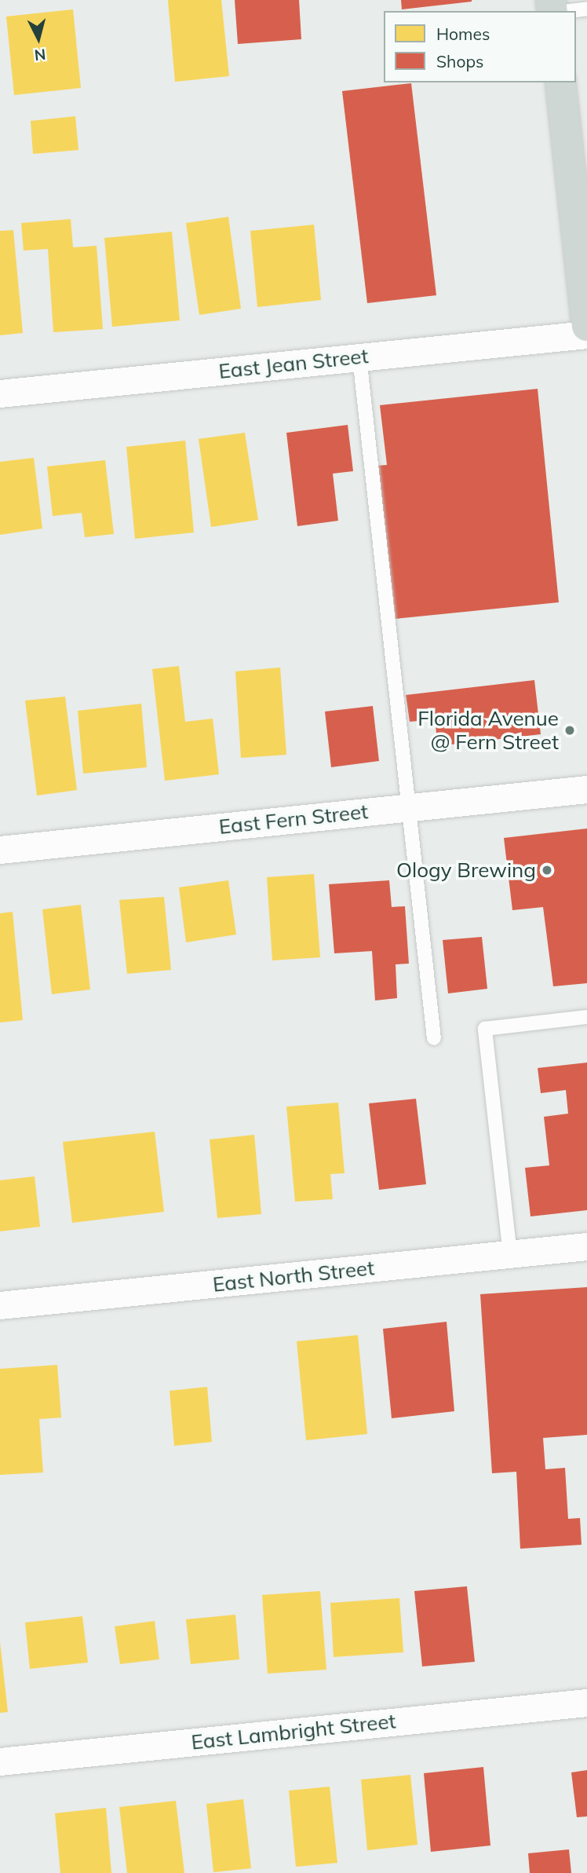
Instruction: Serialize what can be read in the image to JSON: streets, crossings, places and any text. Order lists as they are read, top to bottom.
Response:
{
  "streets": {
    "street": [
      "East Jean Street",
      "East Fern Street",
      "East North Street",
      "East Lambright Street"
    ]
  },
  "places": ["Florida Avenue @ Fern Street", "Ology Brewing"],
  "legend": ["Homes", "Shops"],
  "north": "bottom"
}
